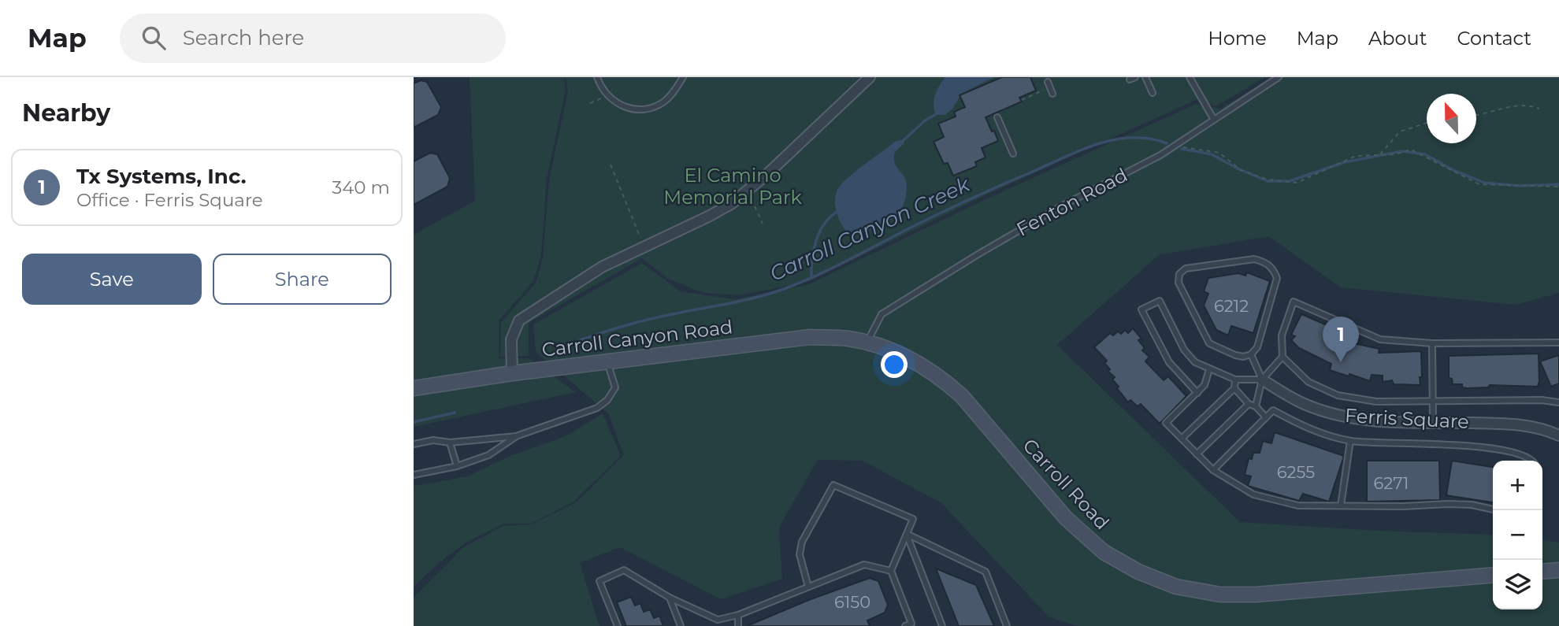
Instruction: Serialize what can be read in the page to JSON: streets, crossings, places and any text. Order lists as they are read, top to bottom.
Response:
{
  "streets": {
    "main road": ["Carroll Canyon Road", "Carroll Road"],
    "street": ["Ferris Square"],
    "lane": ["Fenton Road"]
  },
  "crossings": [
    ["Fenton Road", "Carroll Canyon Road"],
    ["Fenton Road", "Carroll Road"],
    ["Carroll Canyon Road", "Carroll Road"]
  ],
  "water": ["Carroll Canyon Creek"],
  "parks": ["El Camino Memorial Park"],
  "house_numbers": [
    "6212",
    "6255",
    "6271",
    "6150"
  ],
  "north": "top",
  "page": {
    "header": "Map",
    "search": "Search here",
    "nav": [
      "Home",
      "Map",
      "About",
      "Contact"
    ],
    "heading": "Nearby",
    "list": [
      {
        "mark": "1",
        "name": "Tx Systems, Inc.",
        "note": "Office · Ferris Square",
        "value": "340 m"
      }
    ],
    "buttons": ["Save", "Share"],
    "pins": "1",
    "map_buttons": ["+", "−"]
  }
}
